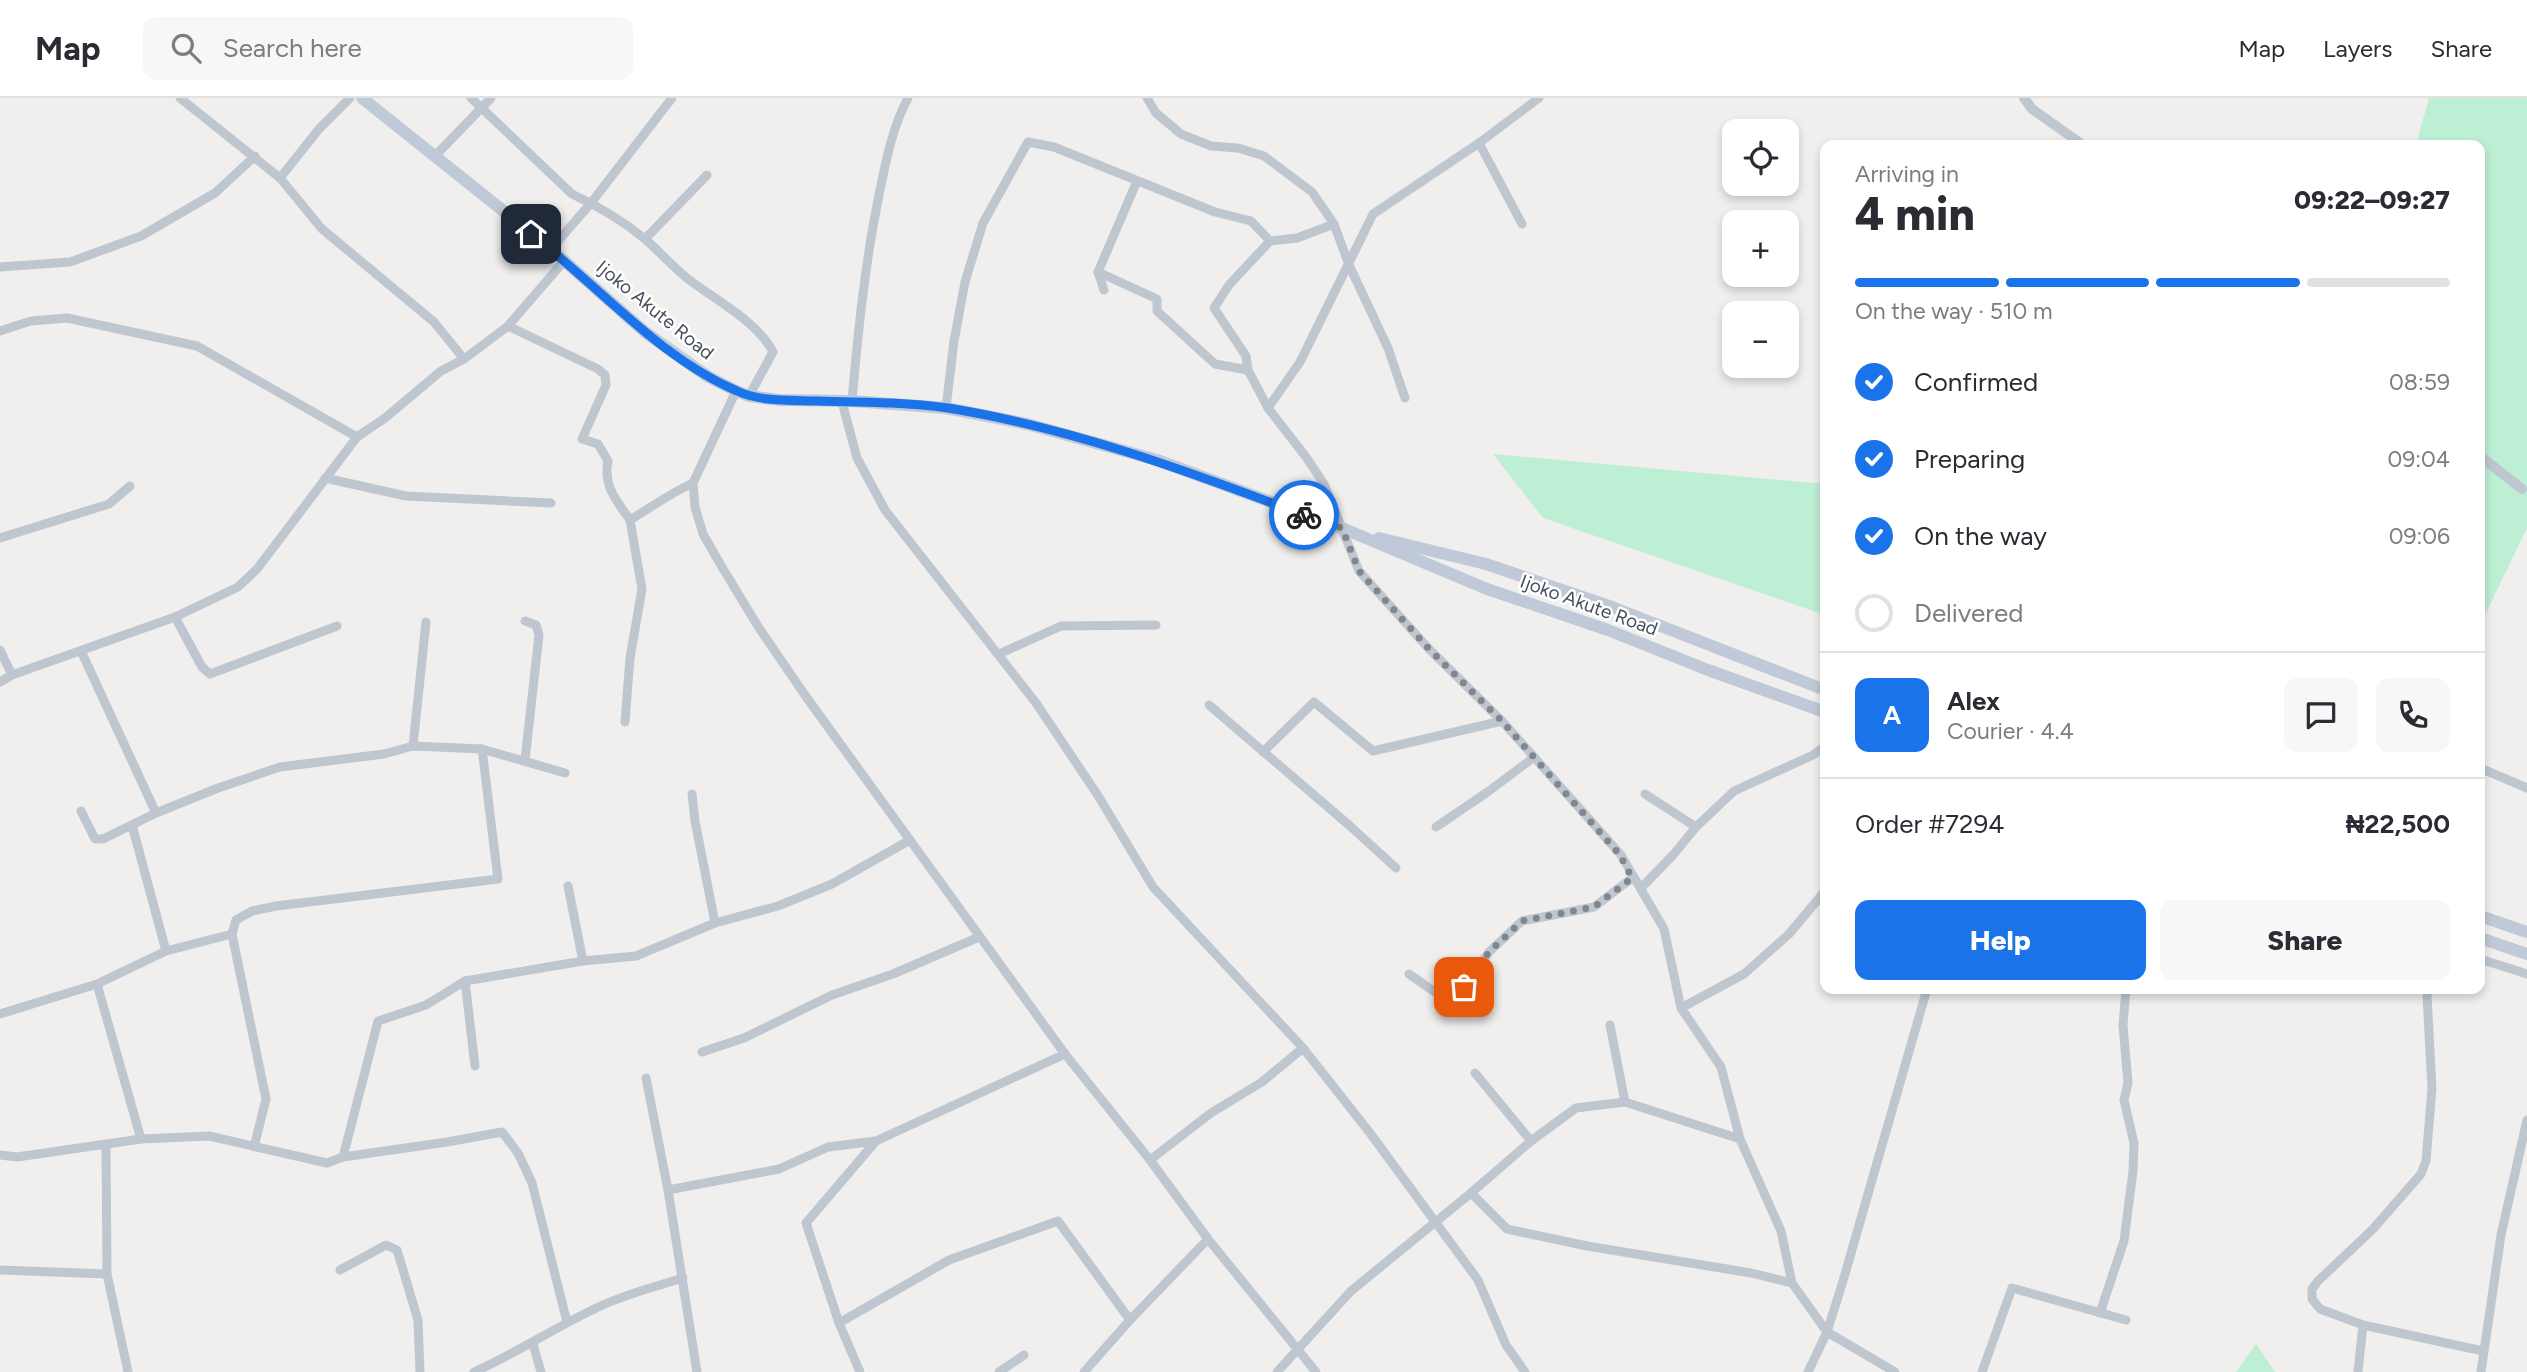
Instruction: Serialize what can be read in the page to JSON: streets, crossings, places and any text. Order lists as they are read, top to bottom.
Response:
{
  "streets": {
    "main road": ["Ijoko Akute Road"]
  },
  "page": {
    "header": "Map",
    "search": "Search here",
    "nav": ["Map", "Layers", "Share"],
    "map_buttons": ["+", "−"],
    "heading": ["4 min", "Arriving in", "09:22–09:27"],
    "panel": [
      "Alex",
      "Courier · 4.4",
      "Order #7294",
      "₦22,500"
    ],
    "bar": "On the way · 510 m",
    "list": [
      ["Confirmed", "08:59"],
      ["Preparing", "09:04"],
      ["On the way", "09:06"],
      "Delivered"
    ],
    "round": "A",
    "buttons": ["Help", "Share"]
  }
}
